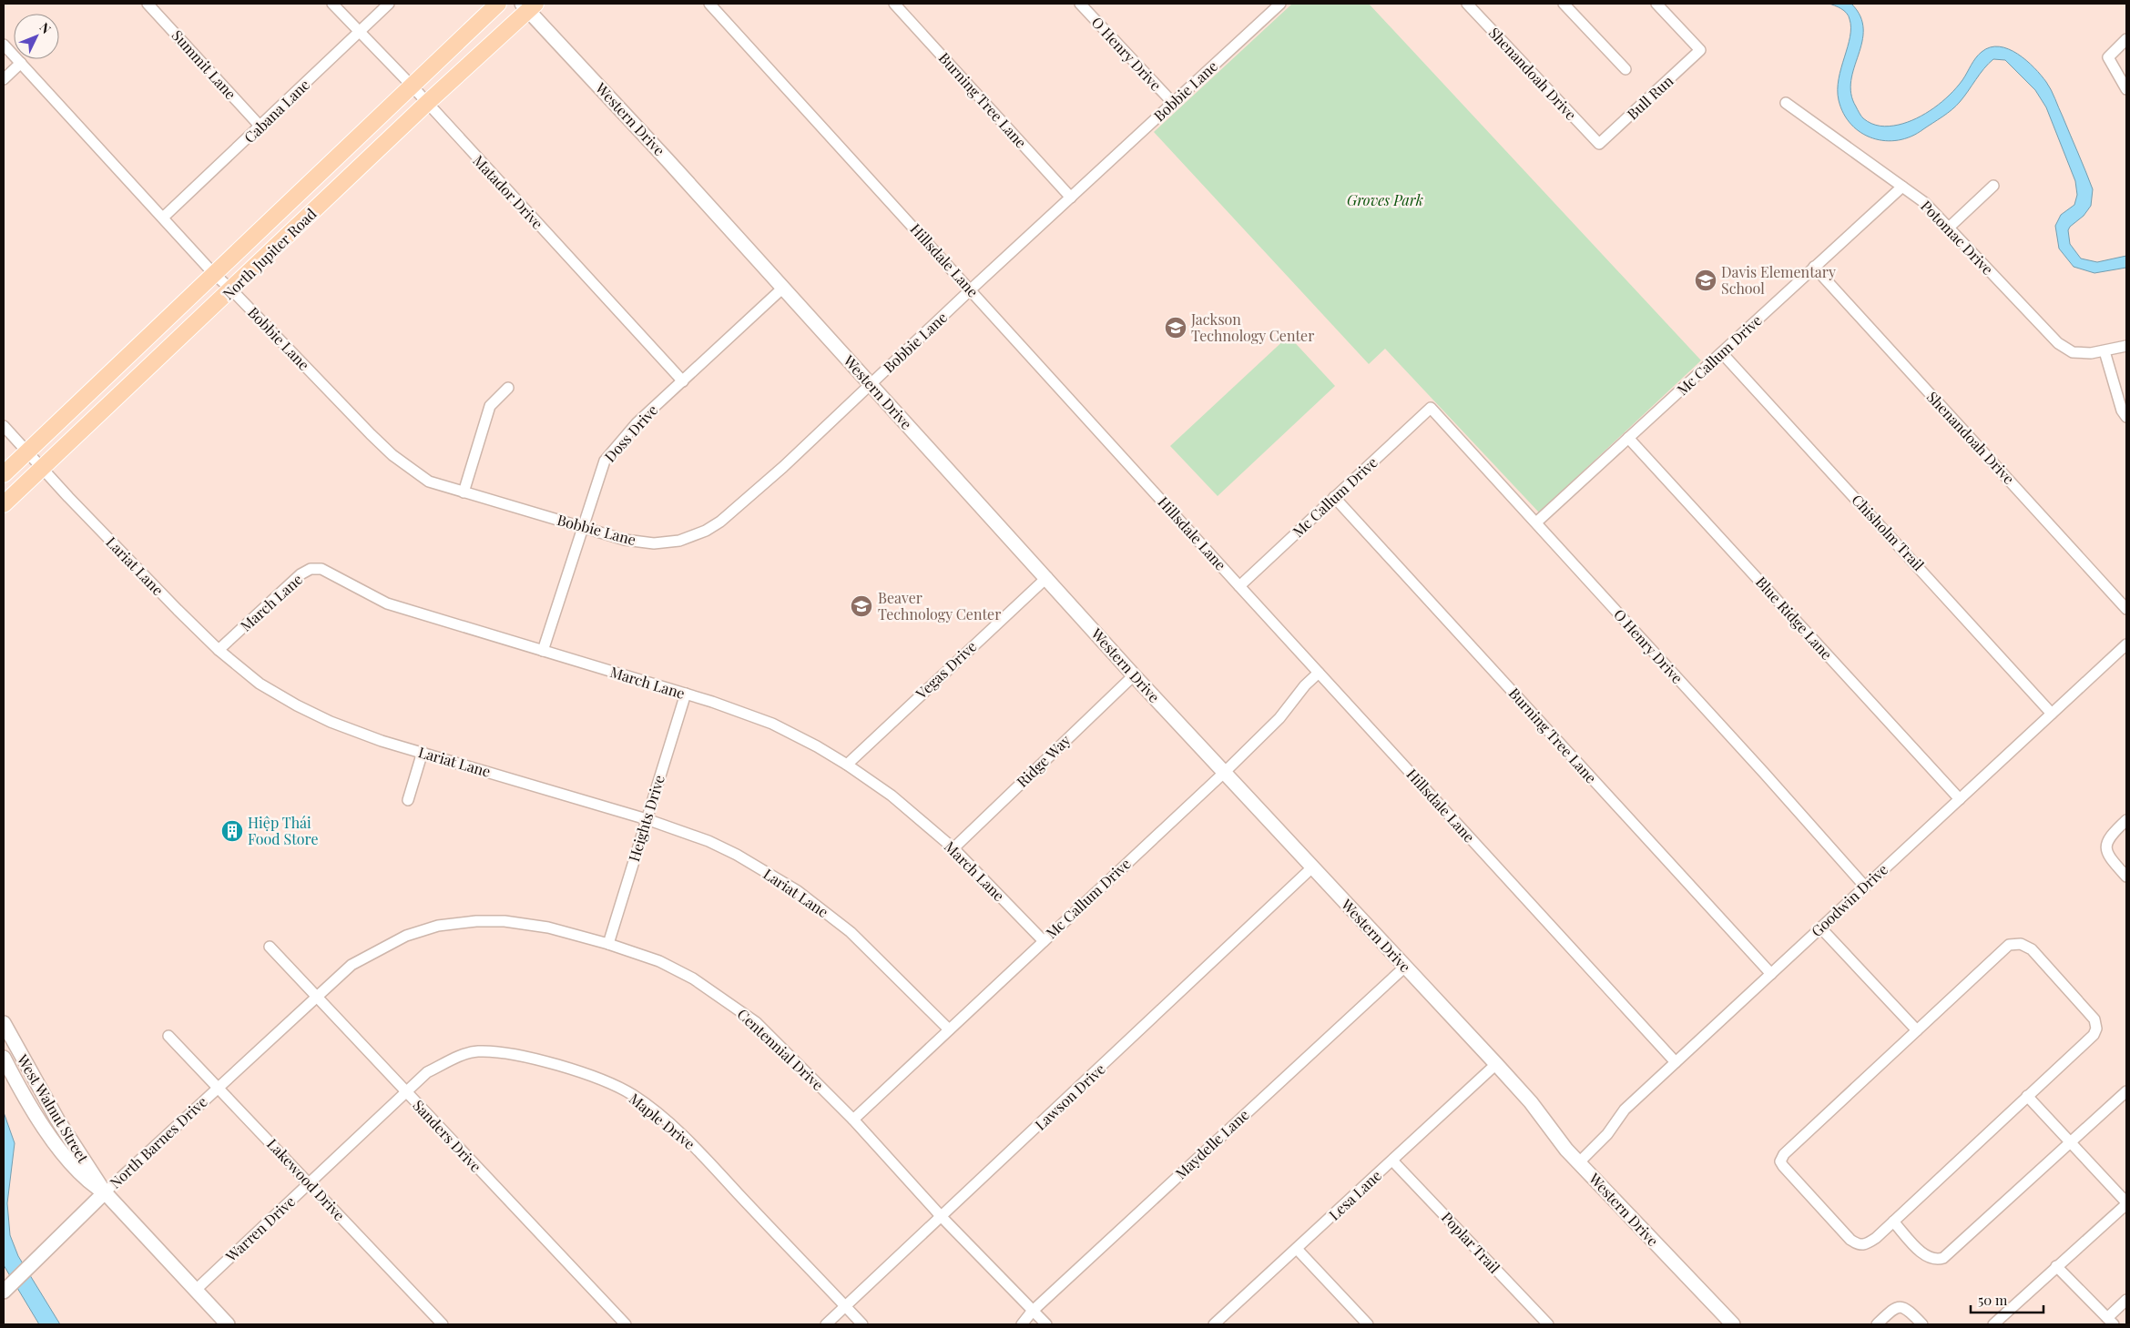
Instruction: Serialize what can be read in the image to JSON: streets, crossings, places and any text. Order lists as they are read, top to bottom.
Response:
{
  "streets": {
    "main road": ["North Jupiter Road"],
    "street": [
      "O Henry Drive",
      "Summit Lane",
      "Shenandoah Drive",
      "Bobbie Lane",
      "Bull Run",
      "Burning Tree Lane",
      "Cabana Lane",
      "Western Drive",
      "Matador Drive",
      "Potomac Drive",
      "Hillsdale Lane",
      "Mc Callum Drive",
      "Doss Drive",
      "Chisholm Trail",
      "Lariat Lane",
      "March Lane",
      "Blue Ridge Lane",
      "Vegas Drive",
      "Ridge Way",
      "Heights Drive",
      "Goodwin Drive",
      "Centennial Drive",
      "Lawson Drive",
      "West Walnut Street",
      "Maple Drive",
      "Sanders Drive",
      "North Barnes Drive",
      "Maydelle Lane",
      "Lakewood Drive",
      "Lesa Lane",
      "Warren Drive",
      "Poplar Trail"
    ]
  },
  "crossings": [
    ["O Henry Drive", "Bobbie Lane"],
    ["O Henry Drive", "Mc Callum Drive"],
    ["O Henry Drive", "Goodwin Drive"],
    ["Summit Lane", "Cabana Lane"],
    ["Shenandoah Drive", "Bull Run"],
    ["Shenandoah Drive", "Mc Callum Drive"],
    ["Bobbie Lane", "Burning Tree Lane"],
    ["Bobbie Lane", "Cabana Lane"],
    ["Bobbie Lane", "Western Drive"],
    ["Bobbie Lane", "North Jupiter Road"],
    ["Bobbie Lane", "Hillsdale Lane"],
    ["Bobbie Lane", "Doss Drive"],
    ["Burning Tree Lane", "Mc Callum Drive"],
    ["Burning Tree Lane", "Goodwin Drive"],
    ["Cabana Lane", "Matador Drive"],
    ["Western Drive", "North Jupiter Road"],
    ["Western Drive", "Mc Callum Drive"],
    ["Western Drive", "Doss Drive"],
    ["Western Drive", "Vegas Drive"],
    ["Western Drive", "Ridge Way"],
    ["Western Drive", "Goodwin Drive"],
    ["Western Drive", "Lawson Drive"],
    ["Western Drive", "Maydelle Lane"],
    ["Western Drive", "Lesa Lane"],
    ["Matador Drive", "North Jupiter Road"],
    ["Matador Drive", "Doss Drive"],
    ["Potomac Drive", "Mc Callum Drive"],
    ["North Jupiter Road", "Lariat Lane"],
    ["Hillsdale Lane", "Mc Callum Drive"],
    ["Hillsdale Lane", "Goodwin Drive"],
    ["Mc Callum Drive", "Chisholm Trail"],
    ["Mc Callum Drive", "Lariat Lane"],
    ["Mc Callum Drive", "March Lane"],
    ["Mc Callum Drive", "Blue Ridge Lane"],
    ["Mc Callum Drive", "Centennial Drive"],
    ["Doss Drive", "March Lane"],
    ["Chisholm Trail", "Goodwin Drive"],
    ["Lariat Lane", "March Lane"],
    ["Lariat Lane", "Heights Drive"],
    ["March Lane", "Vegas Drive"],
    ["March Lane", "Ridge Way"],
    ["March Lane", "Heights Drive"],
    ["Blue Ridge Lane", "Goodwin Drive"],
    ["Heights Drive", "Centennial Drive"],
    ["Centennial Drive", "Lawson Drive"],
    ["Centennial Drive", "Sanders Drive"],
    ["Centennial Drive", "North Barnes Drive"],
    ["Centennial Drive", "Maydelle Lane"],
    ["Lawson Drive", "Maple Drive"],
    ["West Walnut Street", "North Barnes Drive"],
    ["West Walnut Street", "Warren Drive"],
    ["Maple Drive", "Sanders Drive"],
    ["Maple Drive", "Warren Drive"],
    ["Sanders Drive", "North Barnes Drive"],
    ["Sanders Drive", "Warren Drive"],
    ["North Barnes Drive", "Lakewood Drive"],
    ["Lakewood Drive", "Warren Drive"],
    ["Lesa Lane", "Poplar Trail"]
  ],
  "parks": ["Groves Park"],
  "places": {
    "school or university": ["Davis Elementary School", "Jackson Technology Center", "Beaver Technology Center"],
    "building": ["Hiệp Thái Food Store"]
  },
  "scale_bar": "50 m",
  "north": "top right"
}
